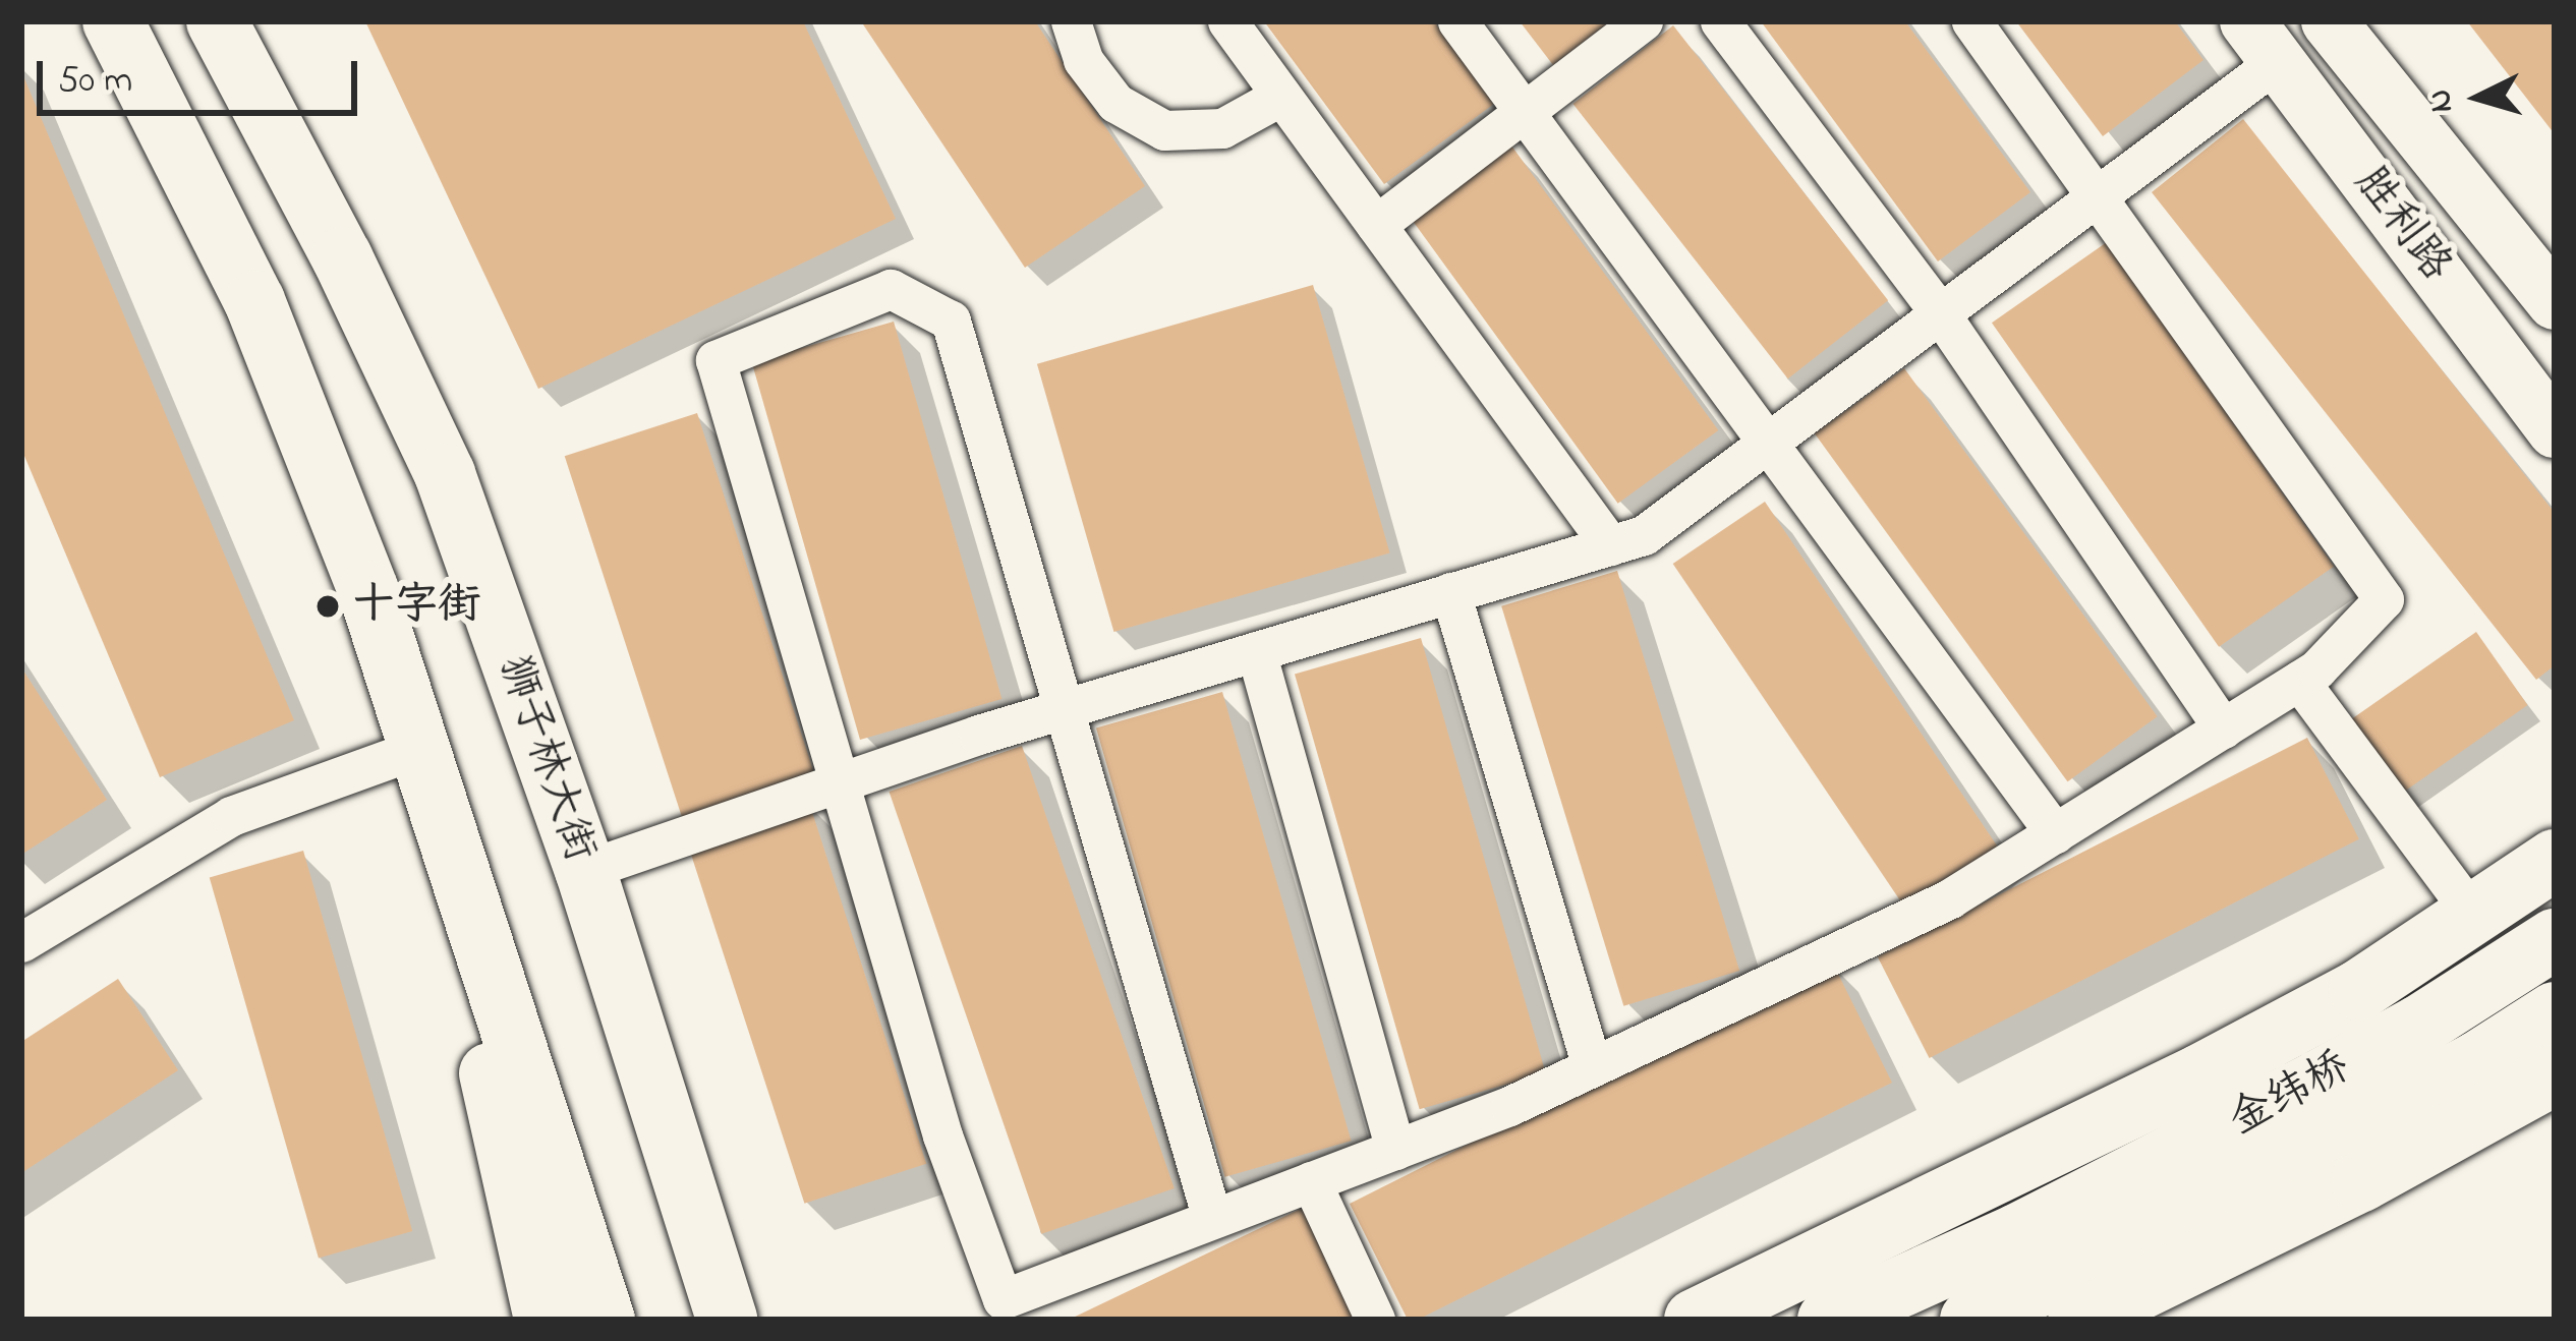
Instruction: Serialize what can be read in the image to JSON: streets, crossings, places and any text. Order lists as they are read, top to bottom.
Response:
{
  "streets": {
    "main road": ["胜利路", "狮子林大街", "金纬桥"]
  },
  "places": ["十字街"],
  "scale_bar": "50 m",
  "north": "left"
}
